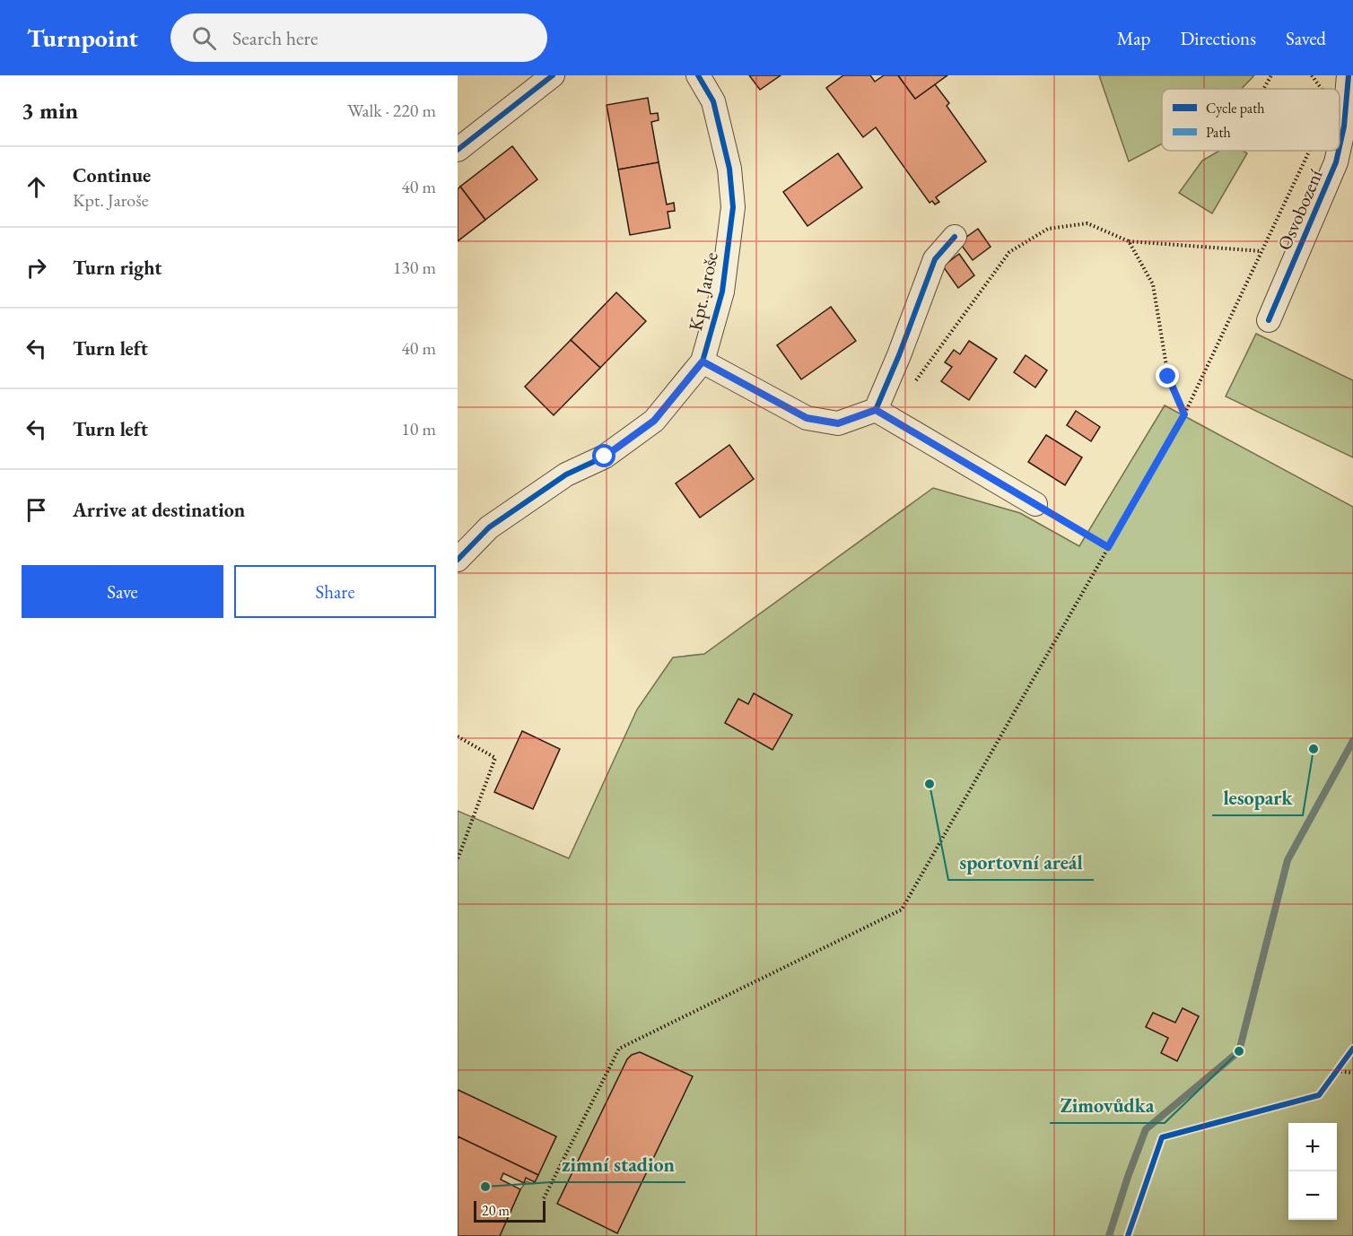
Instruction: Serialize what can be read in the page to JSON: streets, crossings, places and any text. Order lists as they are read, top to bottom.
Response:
{
  "streets": {
    "street": ["Osvobození", "Kpt. Jaroše"]
  },
  "places": [
    "lesopark",
    "sportovní areál",
    "Zimovůdka",
    "zimní stadion"
  ],
  "legend": ["Cycle path", "Path"],
  "scale_bar": "20 m",
  "page": {
    "header": "Turnpoint",
    "search": "Search here",
    "nav": ["Map", "Directions", "Saved"],
    "heading": ["3 min", "Walk · 220 m"],
    "list": [
      ["Continue", "Kpt. Jaroše", "40 m"],
      ["Turn right", "130 m"],
      ["Turn left", "40 m"],
      ["Turn left", "10 m"],
      "Arrive at destination"
    ],
    "buttons": ["Save", "Share"],
    "map_buttons": ["+", "−"],
    "scale": "20 m"
  }
}
